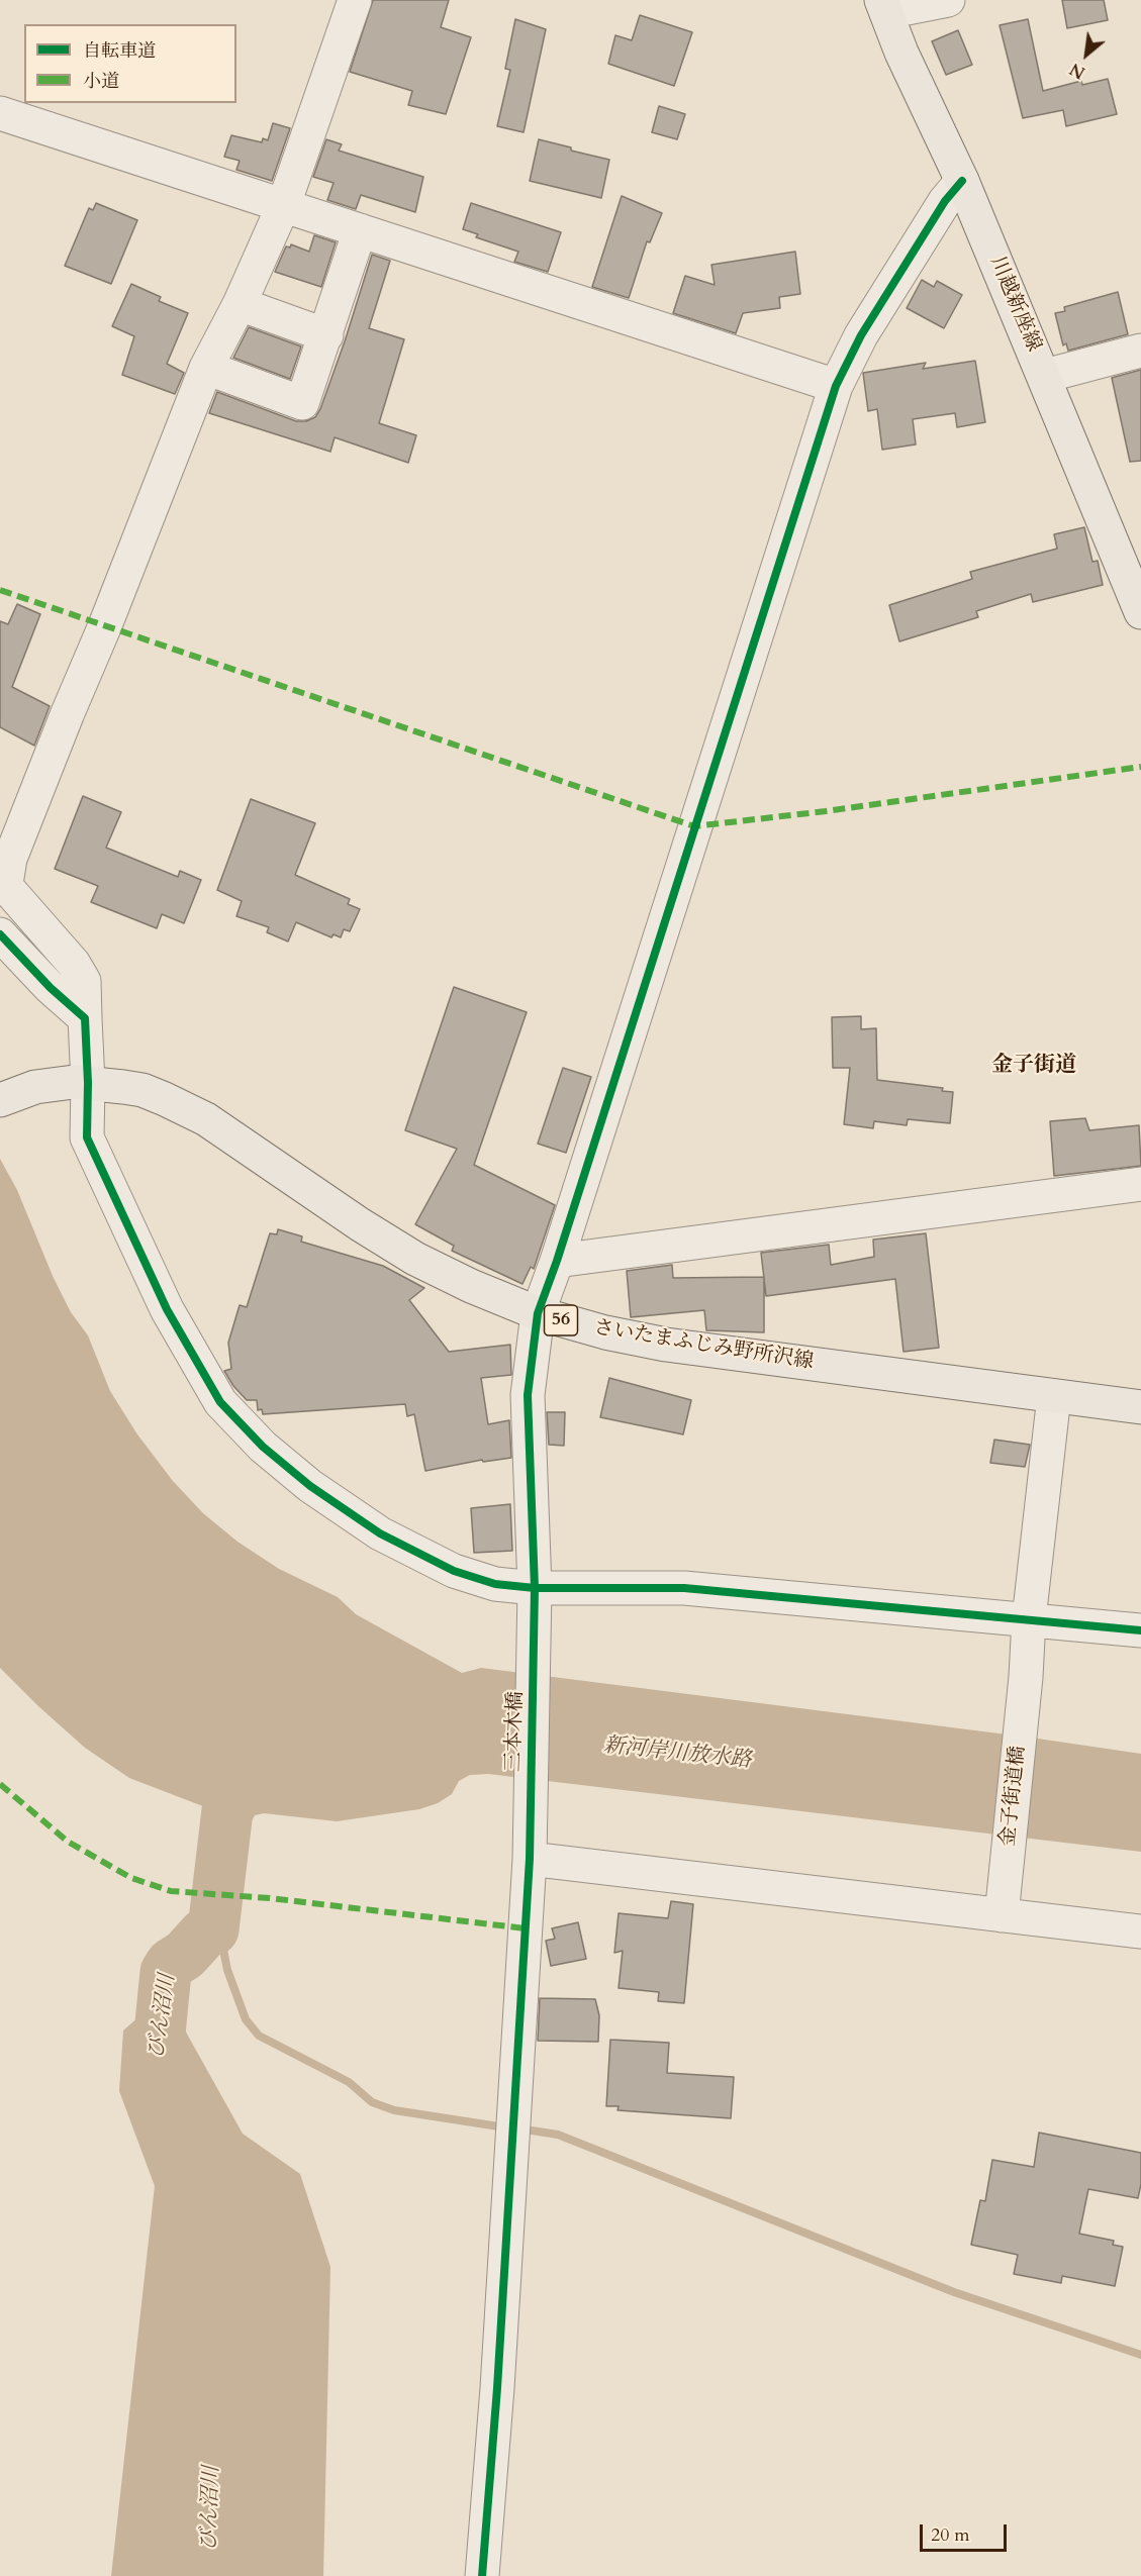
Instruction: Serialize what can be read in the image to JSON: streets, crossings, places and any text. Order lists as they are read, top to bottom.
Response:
{
  "streets": {
    "main road": ["川越新座線", "56", "さいたまふじみ野所沢線"],
    "street": ["三本木橋", "金子街道橋"]
  },
  "crossings": [
    ["川越新座線", "三本木橋"],
    ["さいたまふじみ野所沢線", "三本木橋"],
    ["さいたまふじみ野所沢線", "金子街道橋"]
  ],
  "districts": ["金子街道"],
  "water": ["新河岸川放水路", "びん沼川"],
  "legend": ["自転車道", "小道"],
  "scale_bar": "20 m",
  "north": "bottom left"
}
